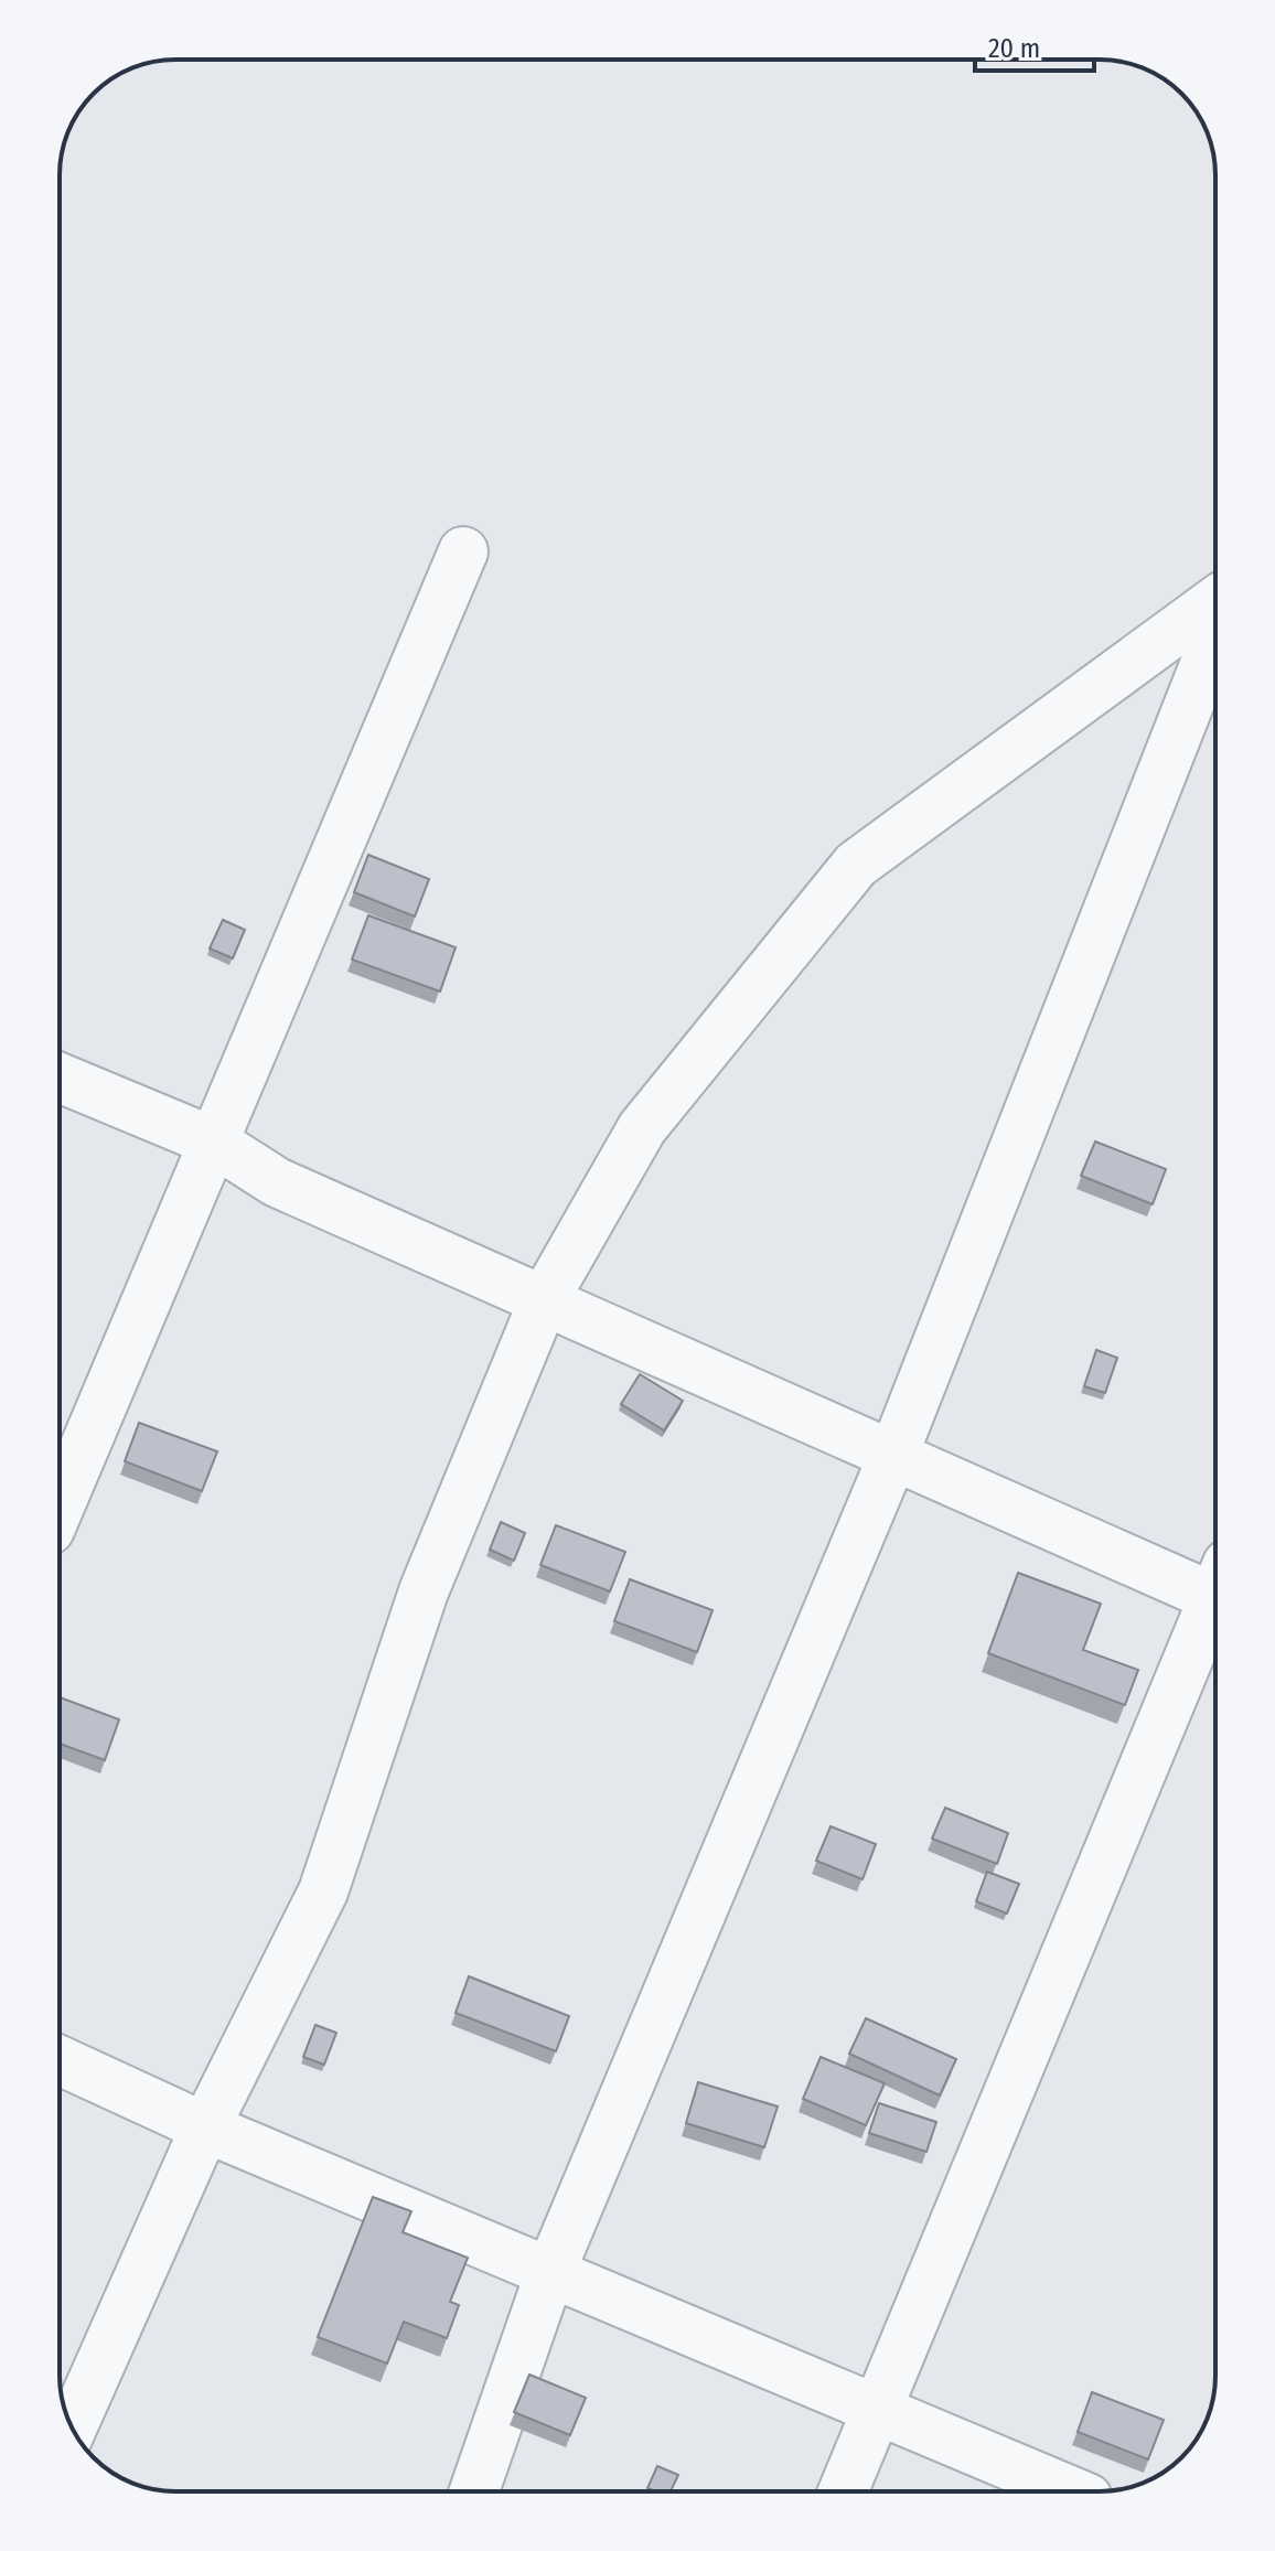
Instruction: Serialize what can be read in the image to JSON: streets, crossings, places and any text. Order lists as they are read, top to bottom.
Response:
{
  "scale_bar": "20 m"
}
